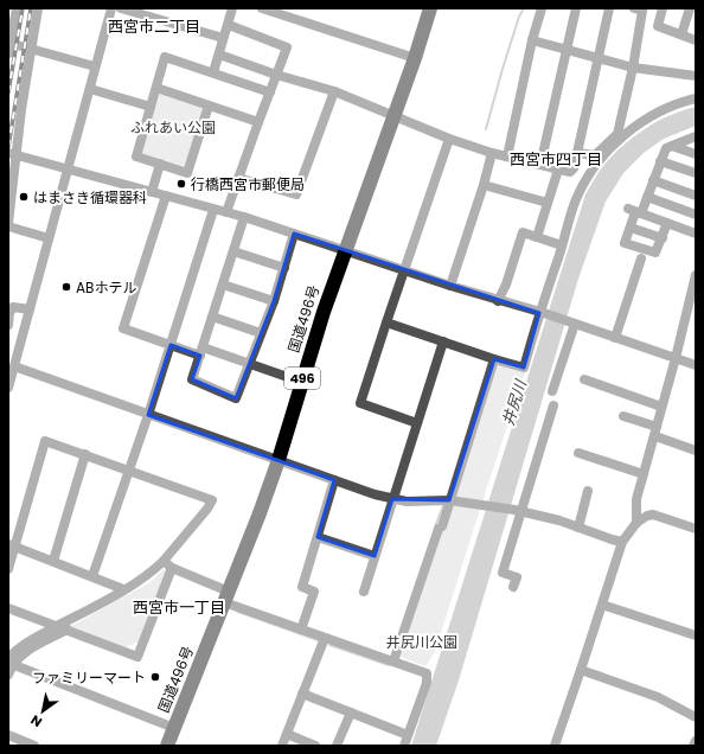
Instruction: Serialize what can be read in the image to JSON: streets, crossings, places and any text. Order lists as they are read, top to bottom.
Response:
{
  "streets": {
    "highway": ["国道496号", "496"]
  },
  "districts": ["西宮市二丁目", "西宮市四丁目", "西宮市一丁目"],
  "water": ["井尻川"],
  "parks": ["ふれあい公園", "井尻川公園"],
  "places": [
    "行橋西宮市郵便局",
    "はまさき循環器科",
    "ABホテル",
    "ファミリーマート"
  ],
  "north": "bottom left"
}
